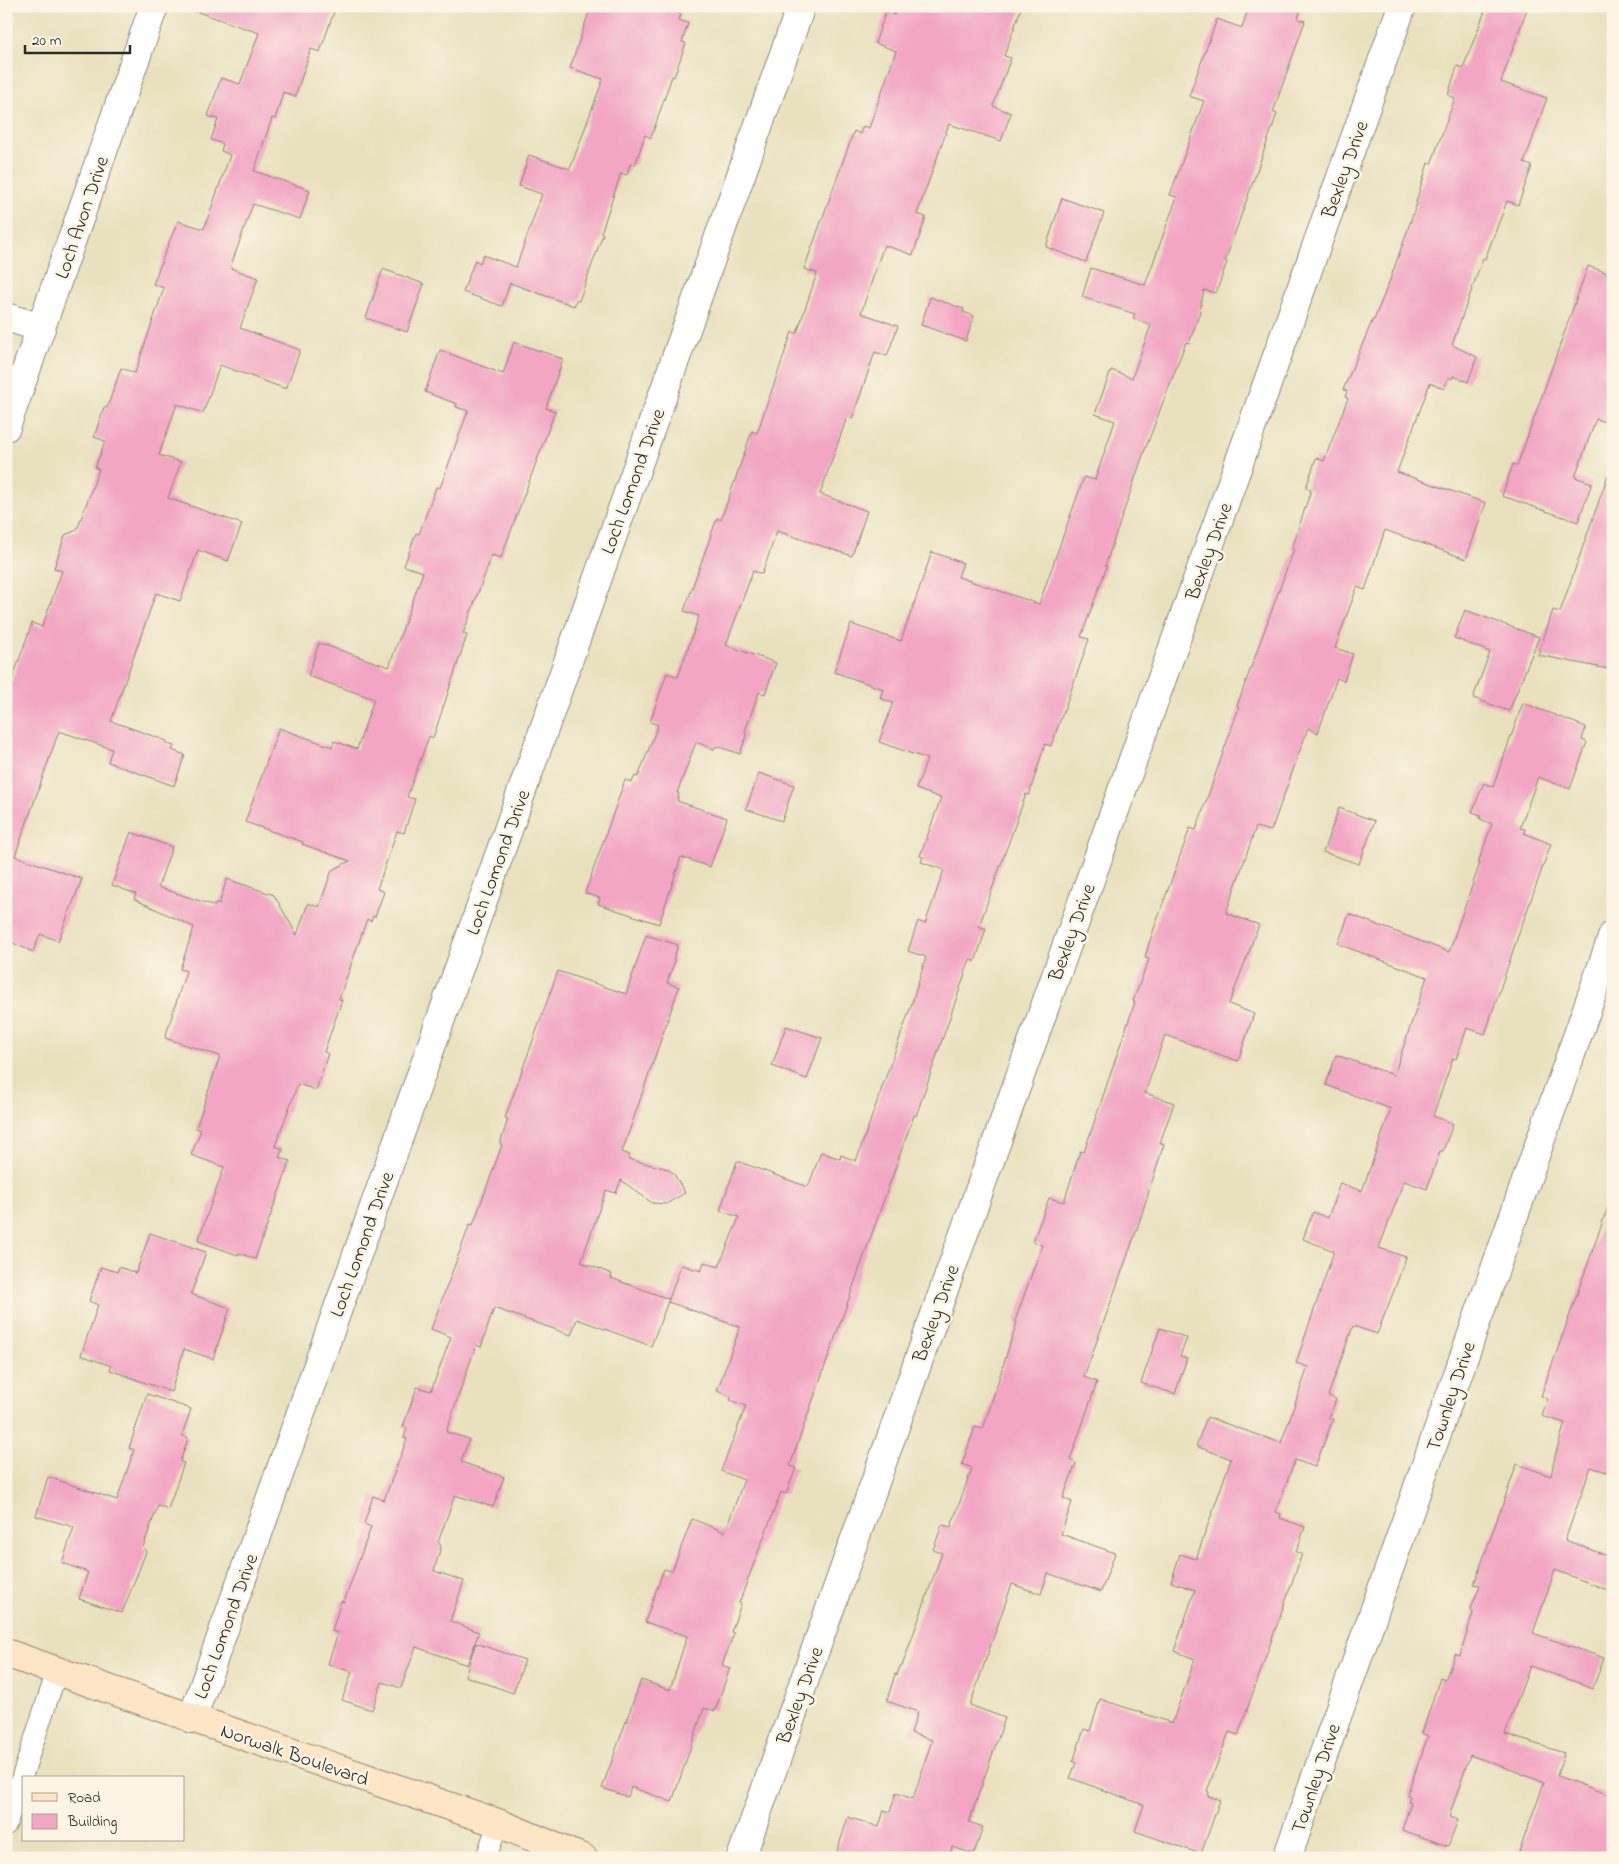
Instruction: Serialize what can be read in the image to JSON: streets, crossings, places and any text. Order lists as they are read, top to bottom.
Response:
{
  "streets": {
    "main road": ["Norwalk Boulevard"],
    "street": [
      "Bexley Drive",
      "Loch Avon Drive",
      "Loch Lomond Drive",
      "Townley Drive"
    ]
  },
  "crossings": [
    ["Loch Lomond Drive", "Norwalk Boulevard"]
  ],
  "legend": ["Road", "Building"],
  "scale_bar": "20 m"
}
